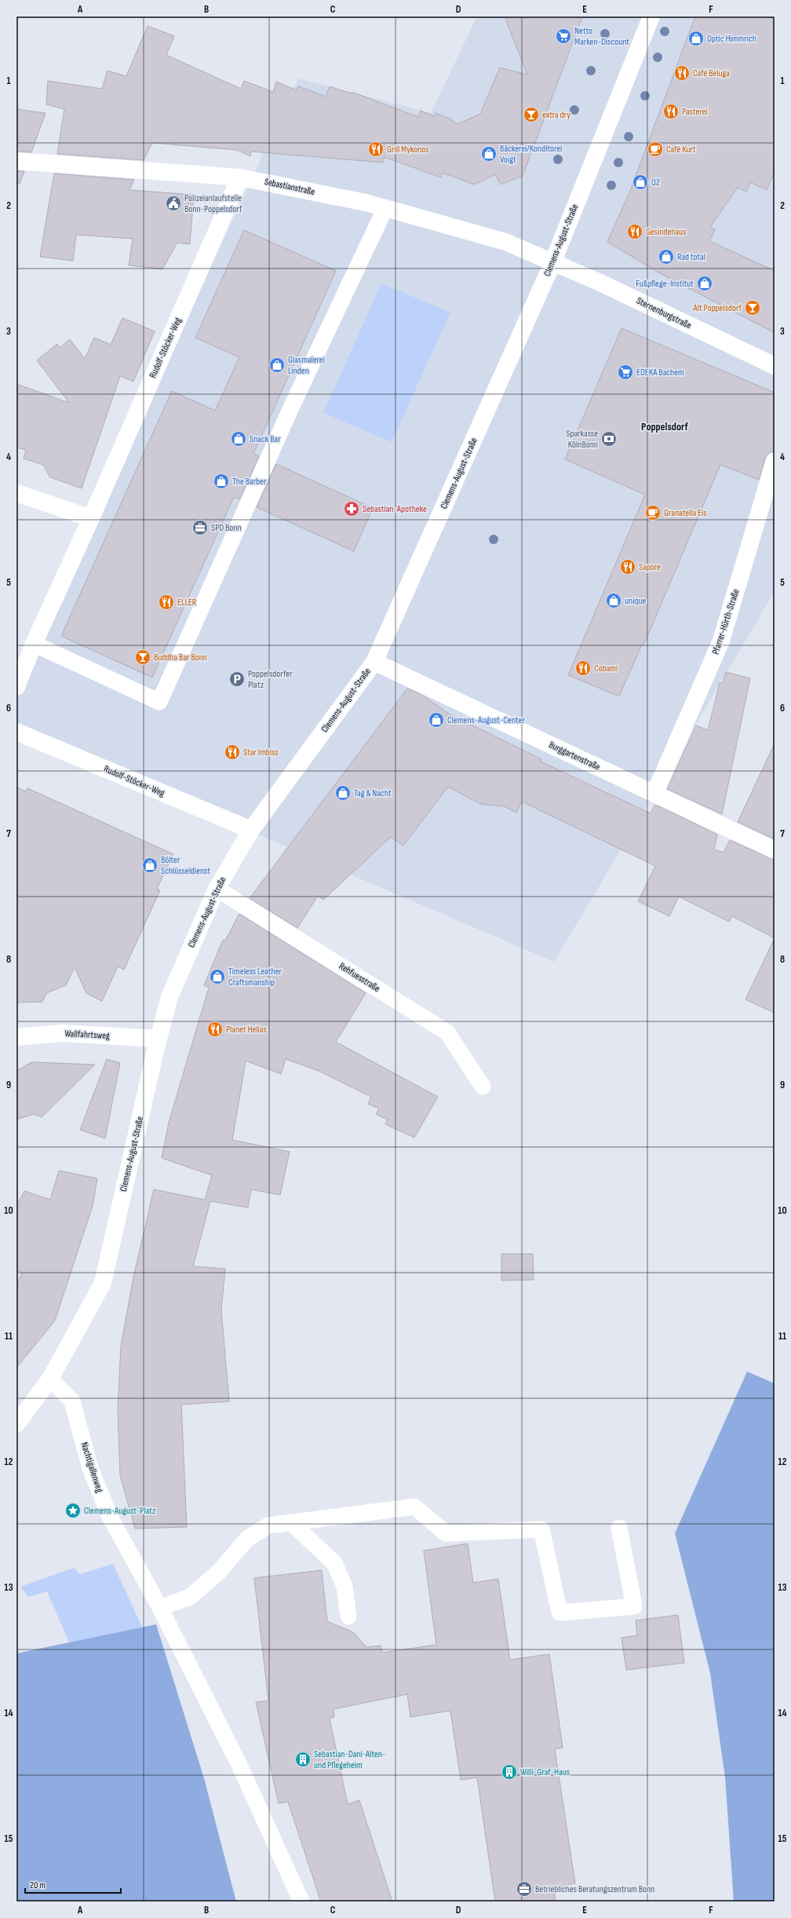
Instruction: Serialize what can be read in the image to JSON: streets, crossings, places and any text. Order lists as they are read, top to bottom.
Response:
{
  "streets": {
    "street": [
      "Sebastianstraße",
      "Clemens-August-Straße",
      "Sternenburgstraße",
      "Rudolf-Stöcker-Weg",
      "Pfarrer-Hürth-Straße",
      "Burggartenstraße",
      "Wallfahrtsweg"
    ],
    "lane": ["Rehfuesstraße", "Nachtigallenweg"]
  },
  "crossings": [
    ["Sebastianstraße", "Clemens-August-Straße"],
    ["Sebastianstraße", "Sternenburgstraße"],
    ["Sebastianstraße", "Rudolf-Stöcker-Weg"],
    ["Clemens-August-Straße", "Sternenburgstraße"],
    ["Clemens-August-Straße", "Rudolf-Stöcker-Weg"],
    ["Clemens-August-Straße", "Burggartenstraße"],
    ["Clemens-August-Straße", "Rehfuesstraße"],
    ["Clemens-August-Straße", "Wallfahrtsweg"],
    ["Clemens-August-Straße", "Nachtigallenweg"],
    ["Pfarrer-Hürth-Straße", "Burggartenstraße"]
  ],
  "districts": ["Poppelsdorf"],
  "places": {
    "supermarket": ["Netto Marken-Discount", "EDEKA Bachem"],
    "shop": [
      "Optic Himmrich",
      "Bäckerei/Konditorei Voigt",
      "O2",
      "Rad total",
      "Fußpflege-Institut",
      "Glasmalerei Linden",
      "Snack Bar",
      "The Barber",
      "unique",
      "Clemens-August-Center",
      "Tag & Nacht",
      "Bölter Schlüsseldienst",
      "Timeless Leather Craftsmanship"
    ],
    "restaurant": [
      "Café Beluga",
      "Pasterei",
      "Grill Mykonos",
      "Gesindehaus",
      "Sapore",
      "ELLER",
      "Cobami",
      "Star Imbiss",
      "Planet Hellas"
    ],
    "bar": ["extra dry", "Alt Poppelsdorf", "Buddha Bar Bonn"],
    "cafe": ["Café Kurt", "Granatella Eis"],
    "public building": ["Polizeianlaufstelle Bonn-Poppelsdorf"],
    "bank": ["Sparkasse KölnBonn"],
    "pharmacy": ["Sebastian-Apotheke"],
    "office": ["SPD Bonn", "Betriebliches Beratungszentrum Bonn"],
    "parking": ["Poppelsdorfer Platz"],
    "place": ["Clemens-August-Platz"],
    "building": ["Sebastian-Dani-Alten- und Pflegeheim", "Willi-Graf-Haus"]
  },
  "scale_bar": "20 m",
  "grid": {
    "columns": [
      "A",
      "B",
      "C",
      "D",
      "E",
      "F"
    ],
    "rows": [
      "1",
      "2",
      "3",
      "4",
      "5",
      "6",
      "7",
      "8",
      "9",
      "10",
      "11",
      "12",
      "13",
      "14",
      "15"
    ]
  }
}
